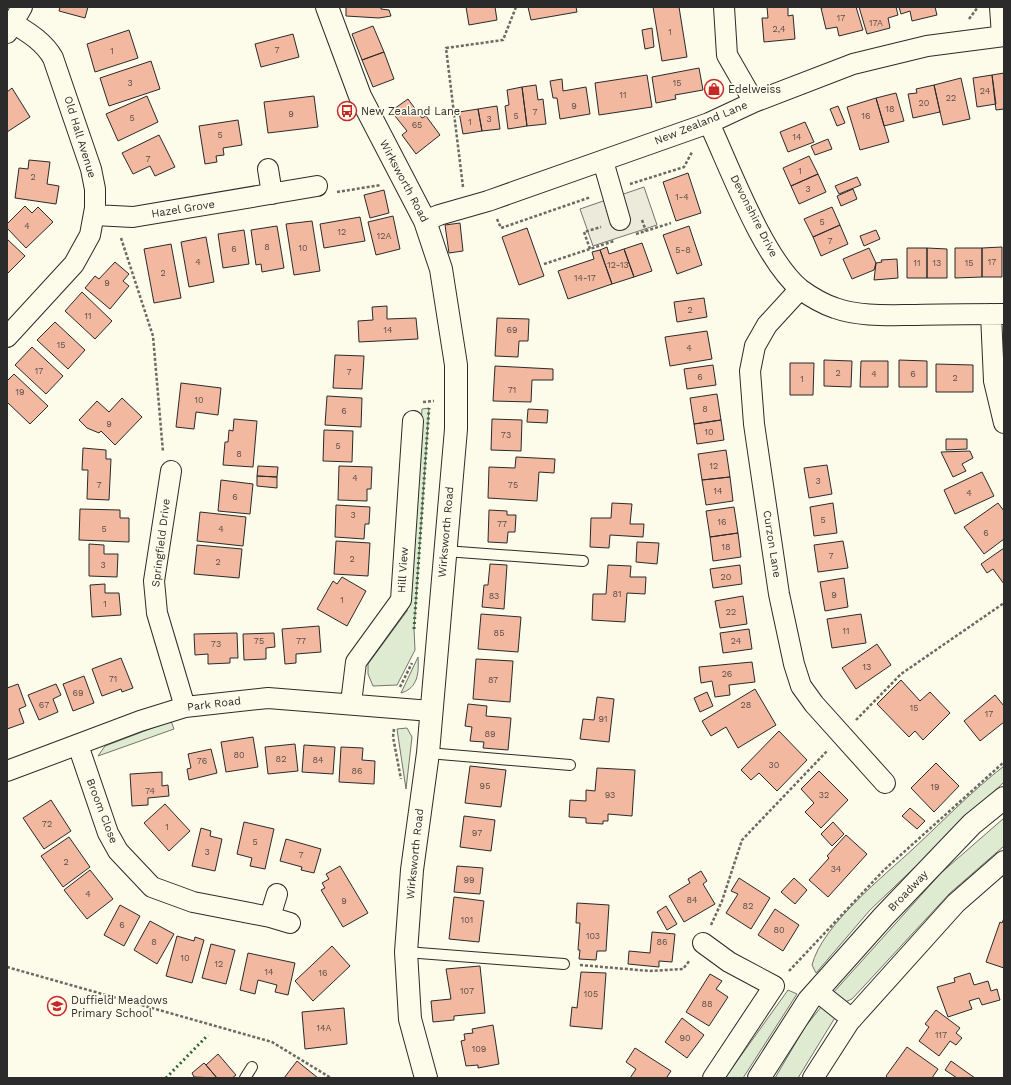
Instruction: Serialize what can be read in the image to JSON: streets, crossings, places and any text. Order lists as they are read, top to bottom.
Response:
{
  "streets": {
    "street": [
      "New Zealand Lane",
      "Old Hall Avenue",
      "Wirksworth Road",
      "Hazel Grove",
      "Devonshire Drive",
      "Springfield Drive",
      "Curzon Lane",
      "Hill View",
      "Park Road",
      "Broom Close",
      "Broadway"
    ]
  },
  "crossings": [
    ["New Zealand Lane", "Wirksworth Road"],
    ["New Zealand Lane", "Devonshire Drive"],
    ["Old Hall Avenue", "Hazel Grove"],
    ["Wirksworth Road", "Park Road"],
    ["Devonshire Drive", "Curzon Lane"],
    ["Springfield Drive", "Park Road"],
    ["Hill View", "Park Road"],
    ["Park Road", "Broom Close"]
  ],
  "places": {
    "shop": ["Edelweiss"],
    "bus stop": ["New Zealand Lane"],
    "school or university": ["Duffield Meadows Primary School"]
  },
  "house_numbers": [
    "17",
    "17A",
    "2,4",
    "1",
    "7",
    "1",
    "3",
    "15",
    "24",
    "11",
    "22",
    "20",
    "9",
    "18",
    "7",
    "9",
    "5",
    "16",
    "5",
    "3",
    "1",
    "65",
    "5",
    "14",
    "7",
    "1",
    "2",
    "3",
    "1-4",
    "5",
    "4",
    "12",
    "12A",
    "7",
    "8",
    "10",
    "6",
    "5-8",
    "4",
    "17",
    "11",
    "13",
    "15",
    "12-13",
    "2",
    "14-17",
    "9",
    "2",
    "11",
    "14",
    "69",
    "15",
    "4",
    "17",
    "7",
    "2",
    "4",
    "6",
    "6",
    "2",
    "1",
    "71",
    "19",
    "10",
    "8",
    "6",
    "9",
    "10",
    "73",
    "5",
    "8",
    "12",
    "4",
    "3",
    "7",
    "75",
    "14",
    "4",
    "6",
    "3",
    "5",
    "16",
    "77",
    "5",
    "4",
    "6",
    "18",
    "7",
    "2",
    "2",
    "3",
    "20",
    "81",
    "9",
    "83",
    "1",
    "1",
    "22",
    "11",
    "85",
    "75",
    "77",
    "24",
    "73",
    "13",
    "26",
    "71",
    "87",
    "69",
    "67",
    "28",
    "15",
    "17",
    "91",
    "89",
    "80",
    "82",
    "84",
    "76",
    "30",
    "86",
    "95",
    "19",
    "74",
    "93",
    "32",
    "72",
    "1",
    "97",
    "5",
    "3",
    "7",
    "2",
    "34",
    "99",
    "4",
    "84",
    "9",
    "82",
    "101",
    "6",
    "80",
    "103",
    "8",
    "86",
    "10",
    "12",
    "14",
    "16",
    "107",
    "105",
    "88",
    "14A",
    "117",
    "90",
    "109"
  ]
}
